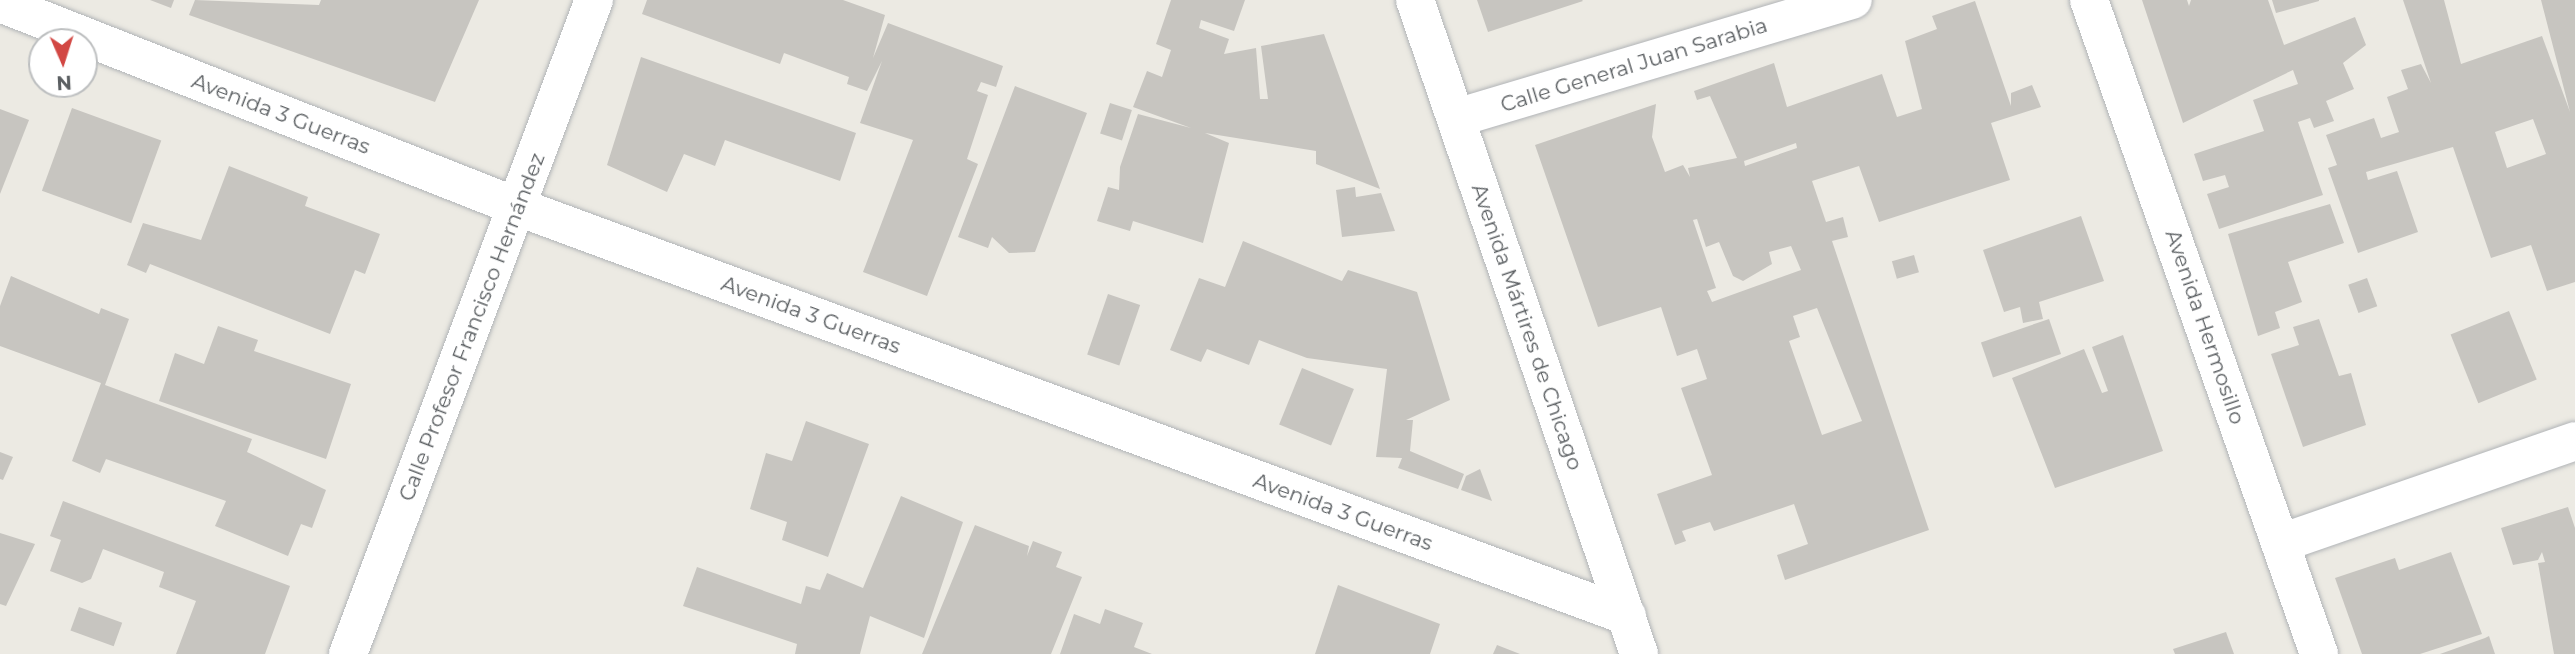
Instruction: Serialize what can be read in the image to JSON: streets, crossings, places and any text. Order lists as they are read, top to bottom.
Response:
{
  "streets": {
    "street": [
      "Calle General Juan Sarabia",
      "Avenida 3 Guerras",
      "Calle Profesor Francisco Hernández",
      "Avenida Mártires de Chicago",
      "Avenida Hermosillo"
    ]
  },
  "crossings": [
    ["Calle General Juan Sarabia", "Avenida Mártires de Chicago"],
    ["Avenida 3 Guerras", "Calle Profesor Francisco Hernández"],
    ["Avenida 3 Guerras", "Avenida Mártires de Chicago"]
  ],
  "north": "bottom"
}
